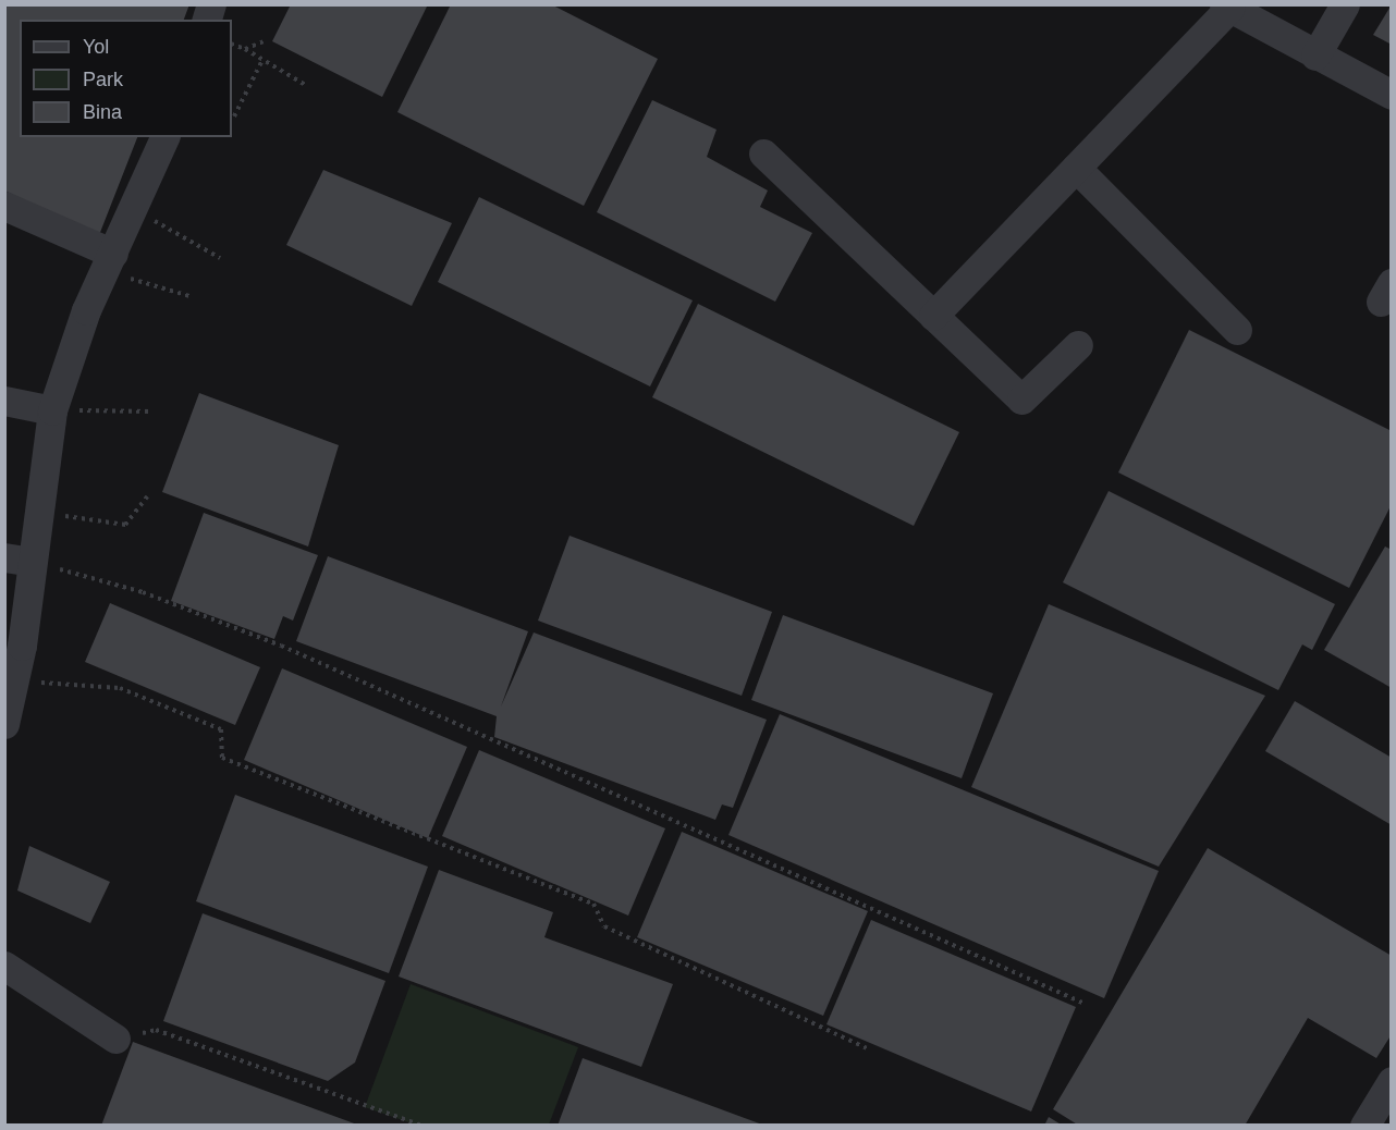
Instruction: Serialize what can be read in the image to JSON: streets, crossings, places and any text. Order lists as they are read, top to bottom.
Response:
{
  "legend": ["Yol", "Park", "Bina"]
}
